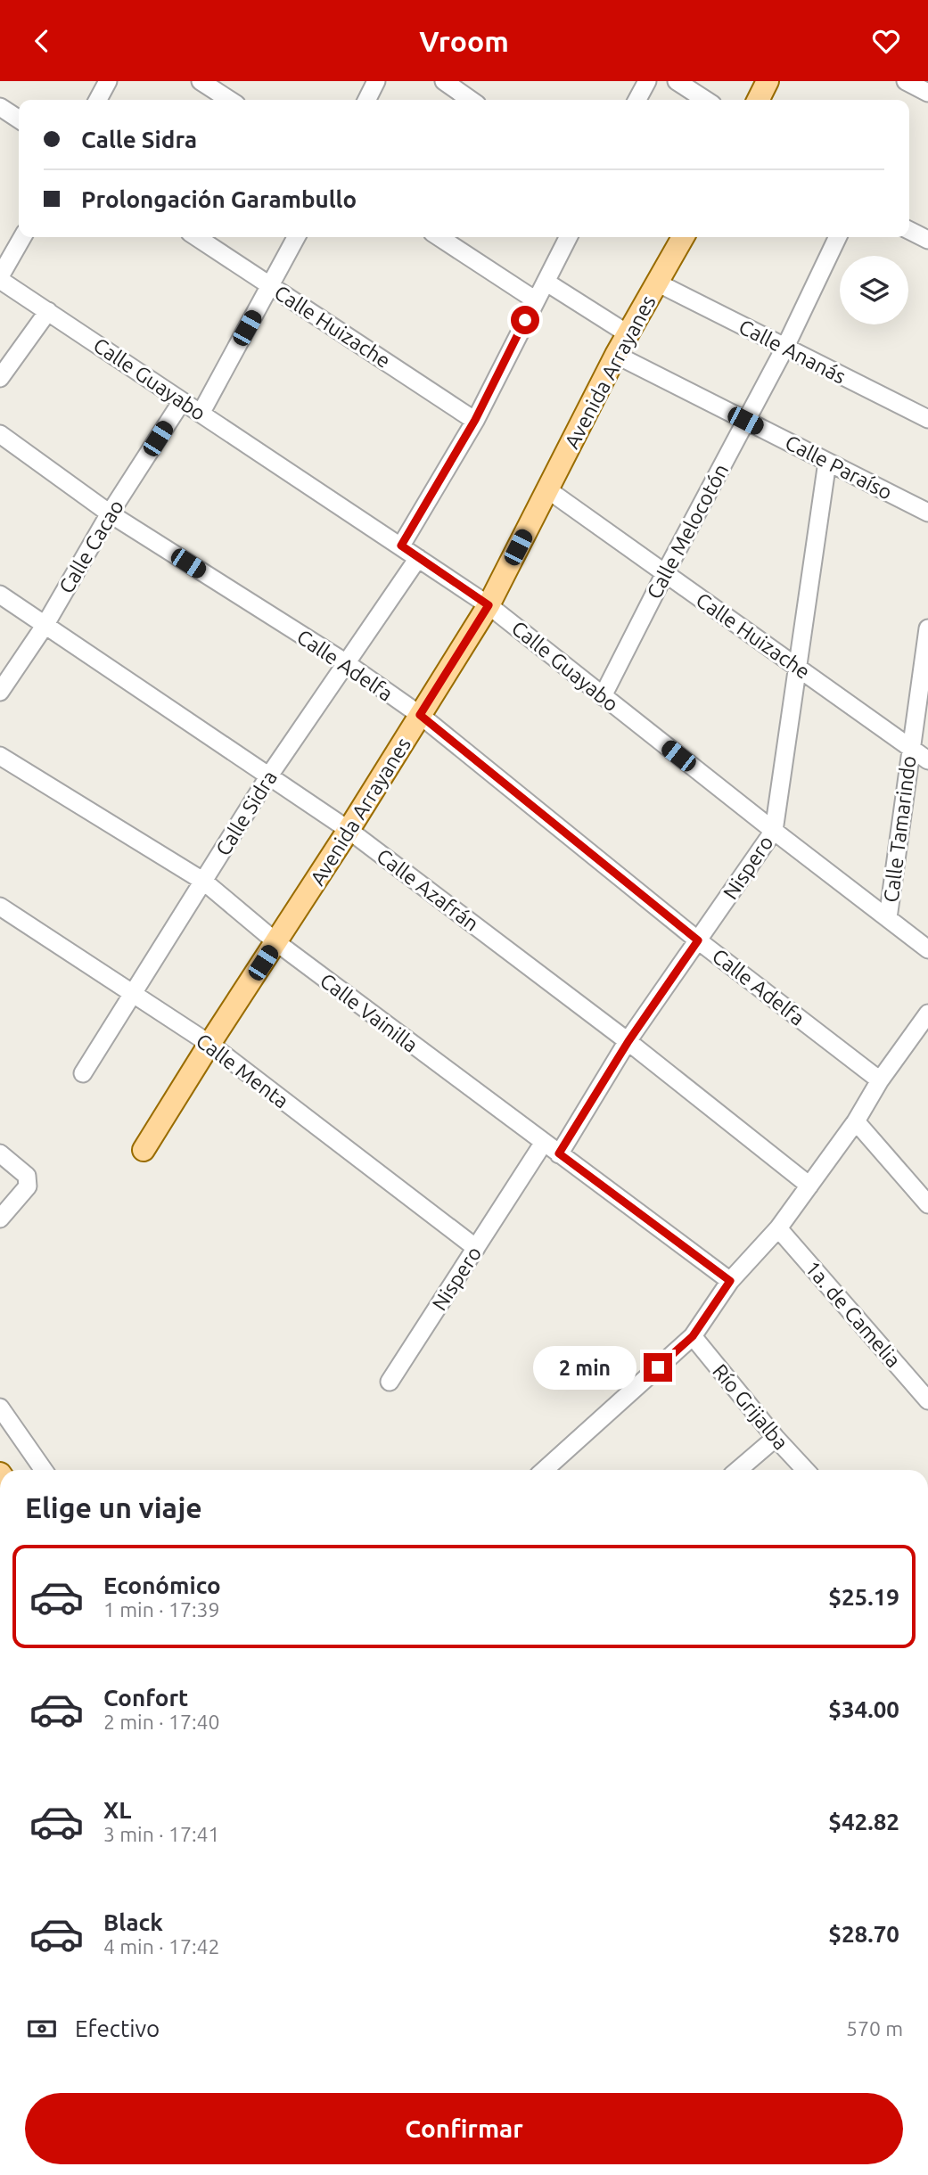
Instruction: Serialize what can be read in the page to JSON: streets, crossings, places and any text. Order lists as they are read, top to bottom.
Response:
{
  "streets": {
    "main road": ["Avenida Arrayanes"],
    "street": [
      "Calle Huizache",
      "Calle Ananás",
      "Calle Guayabo",
      "Calle Paraíso",
      "Calle Melocotón",
      "Calle Cacao",
      "Calle Adelfa",
      "Calle Sidra",
      "Calle Tamarindo",
      "Nispero",
      "Calle Azafrán",
      "Calle Vainilla",
      "Calle Menta",
      "1a. de Camelia",
      "Río Grijalba"
    ]
  },
  "crossings": [
    ["Calle Huizache", "Avenida Arrayanes"],
    ["Calle Huizache", "Calle Melocotón"],
    ["Calle Huizache", "Calle Tamarindo"],
    ["Calle Huizache", "Nispero"],
    ["Calle Ananás", "Avenida Arrayanes"],
    ["Calle Ananás", "Calle Melocotón"],
    ["Avenida Arrayanes", "Calle Guayabo"],
    ["Avenida Arrayanes", "Calle Paraíso"],
    ["Avenida Arrayanes", "Calle Adelfa"],
    ["Avenida Arrayanes", "Calle Azafrán"],
    ["Avenida Arrayanes", "Calle Vainilla"],
    ["Avenida Arrayanes", "Calle Menta"],
    ["Calle Guayabo", "Calle Melocotón"],
    ["Calle Guayabo", "Calle Cacao"],
    ["Calle Guayabo", "Calle Sidra"],
    ["Calle Guayabo", "Calle Tamarindo"],
    ["Calle Guayabo", "Nispero"],
    ["Calle Paraíso", "Calle Melocotón"],
    ["Calle Paraíso", "Nispero"],
    ["Calle Cacao", "Calle Adelfa"],
    ["Calle Cacao", "Calle Azafrán"],
    ["Calle Adelfa", "Calle Sidra"],
    ["Calle Adelfa", "Nispero"],
    ["Calle Sidra", "Calle Azafrán"],
    ["Calle Sidra", "Calle Vainilla"],
    ["Calle Sidra", "Calle Menta"],
    ["Nispero", "Calle Azafrán"],
    ["Nispero", "Calle Vainilla"],
    ["Nispero", "Calle Menta"]
  ],
  "page": {
    "header": "Vroom",
    "banner": ["Calle Sidra", "Prolongación Garambullo"],
    "bubble": "2 min",
    "heading": "Elige un viaje",
    "list": [
      {
        "name": "Económico",
        "note": "1 min · 17:39",
        "value": "$25.19"
      },
      {
        "name": "Confort",
        "note": "2 min · 17:40",
        "value": "$34.00"
      },
      {
        "name": "XL",
        "note": "3 min · 17:41",
        "value": "$42.82"
      },
      {
        "name": "Black",
        "note": "4 min · 17:42",
        "value": "$28.70"
      }
    ],
    "pay": ["Efectivo", "570 m"],
    "buttons": "Confirmar"
  }
}
